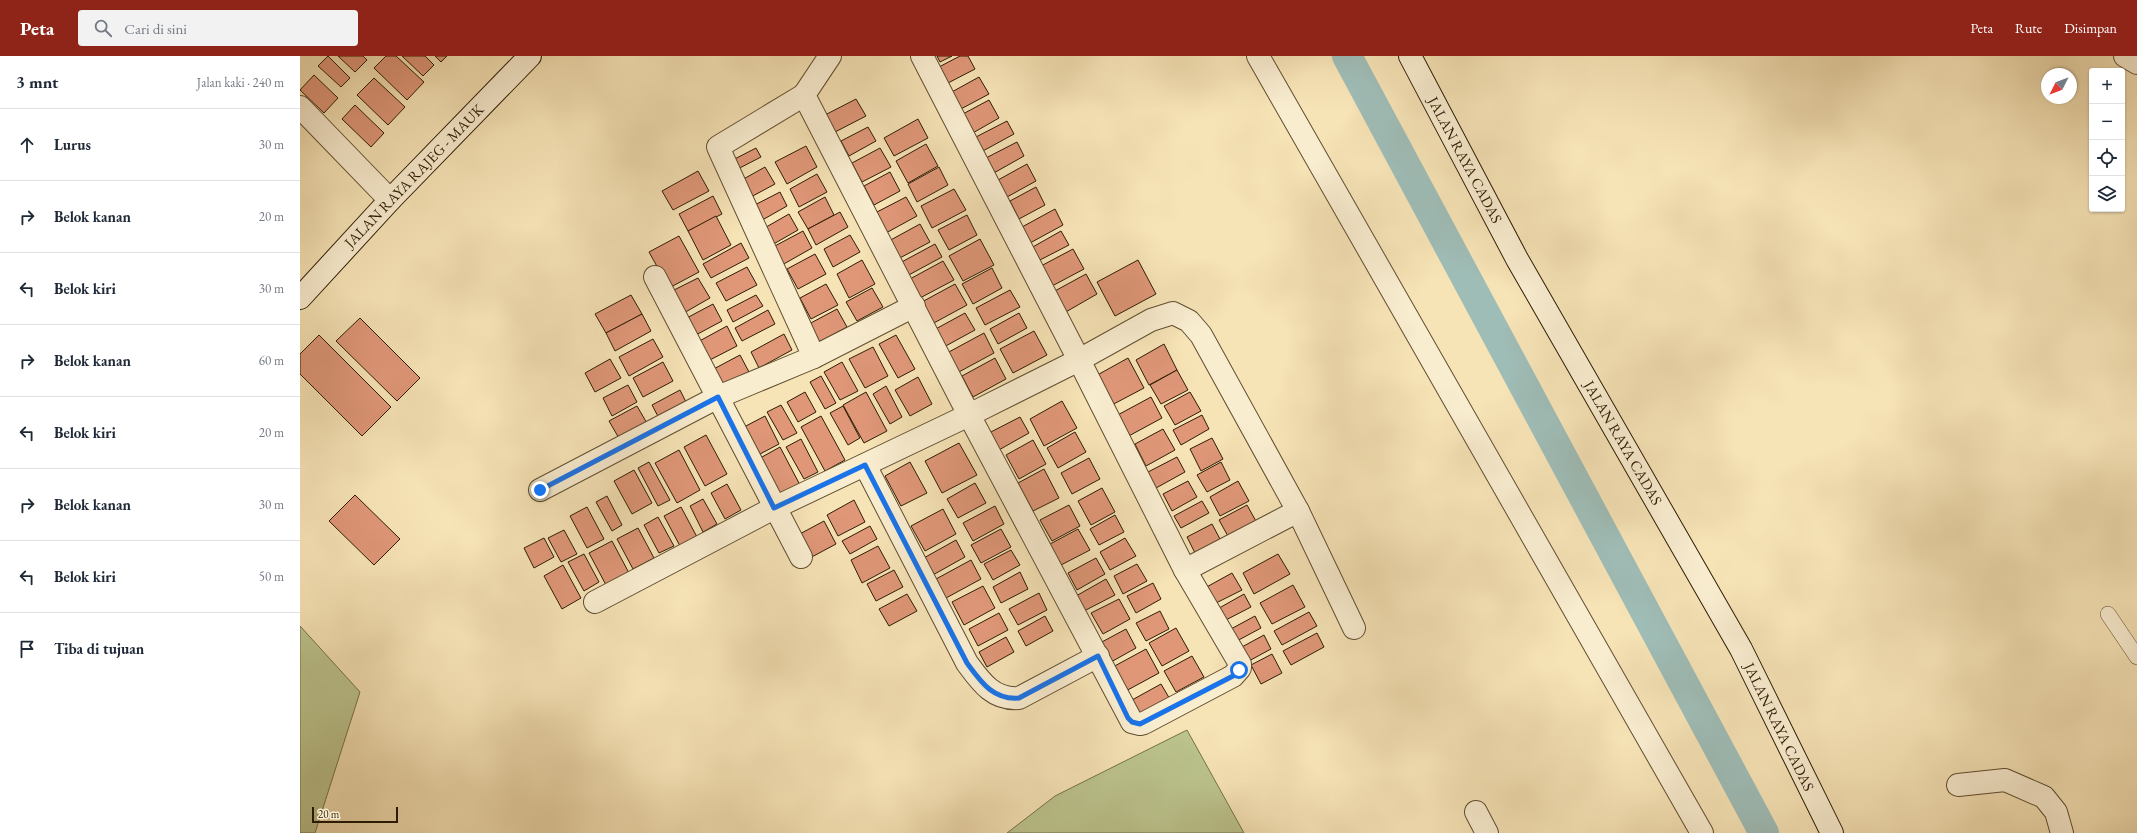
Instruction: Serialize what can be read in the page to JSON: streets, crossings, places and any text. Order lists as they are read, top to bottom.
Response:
{
  "streets": {
    "street": ["JALAN RAYA CADAS", "JALAN RAYA RAJEG - MAUK"]
  },
  "scale_bar": "20 m",
  "north": "bottom left",
  "page": {
    "header": "Peta",
    "search": "Cari di sini",
    "nav": ["Peta", "Rute", "Disimpan"],
    "heading": ["3 mnt", "Jalan kaki · 240 m"],
    "map_buttons": ["+", "−"],
    "list": [
      ["Lurus", "30 m"],
      ["Belok kanan", "20 m"],
      ["Belok kiri", "30 m"],
      ["Belok kanan", "60 m"],
      ["Belok kiri", "20 m"],
      ["Belok kanan", "30 m"],
      ["Belok kiri", "50 m"],
      "Tiba di tujuan"
    ],
    "scale": "20 m"
  }
}
